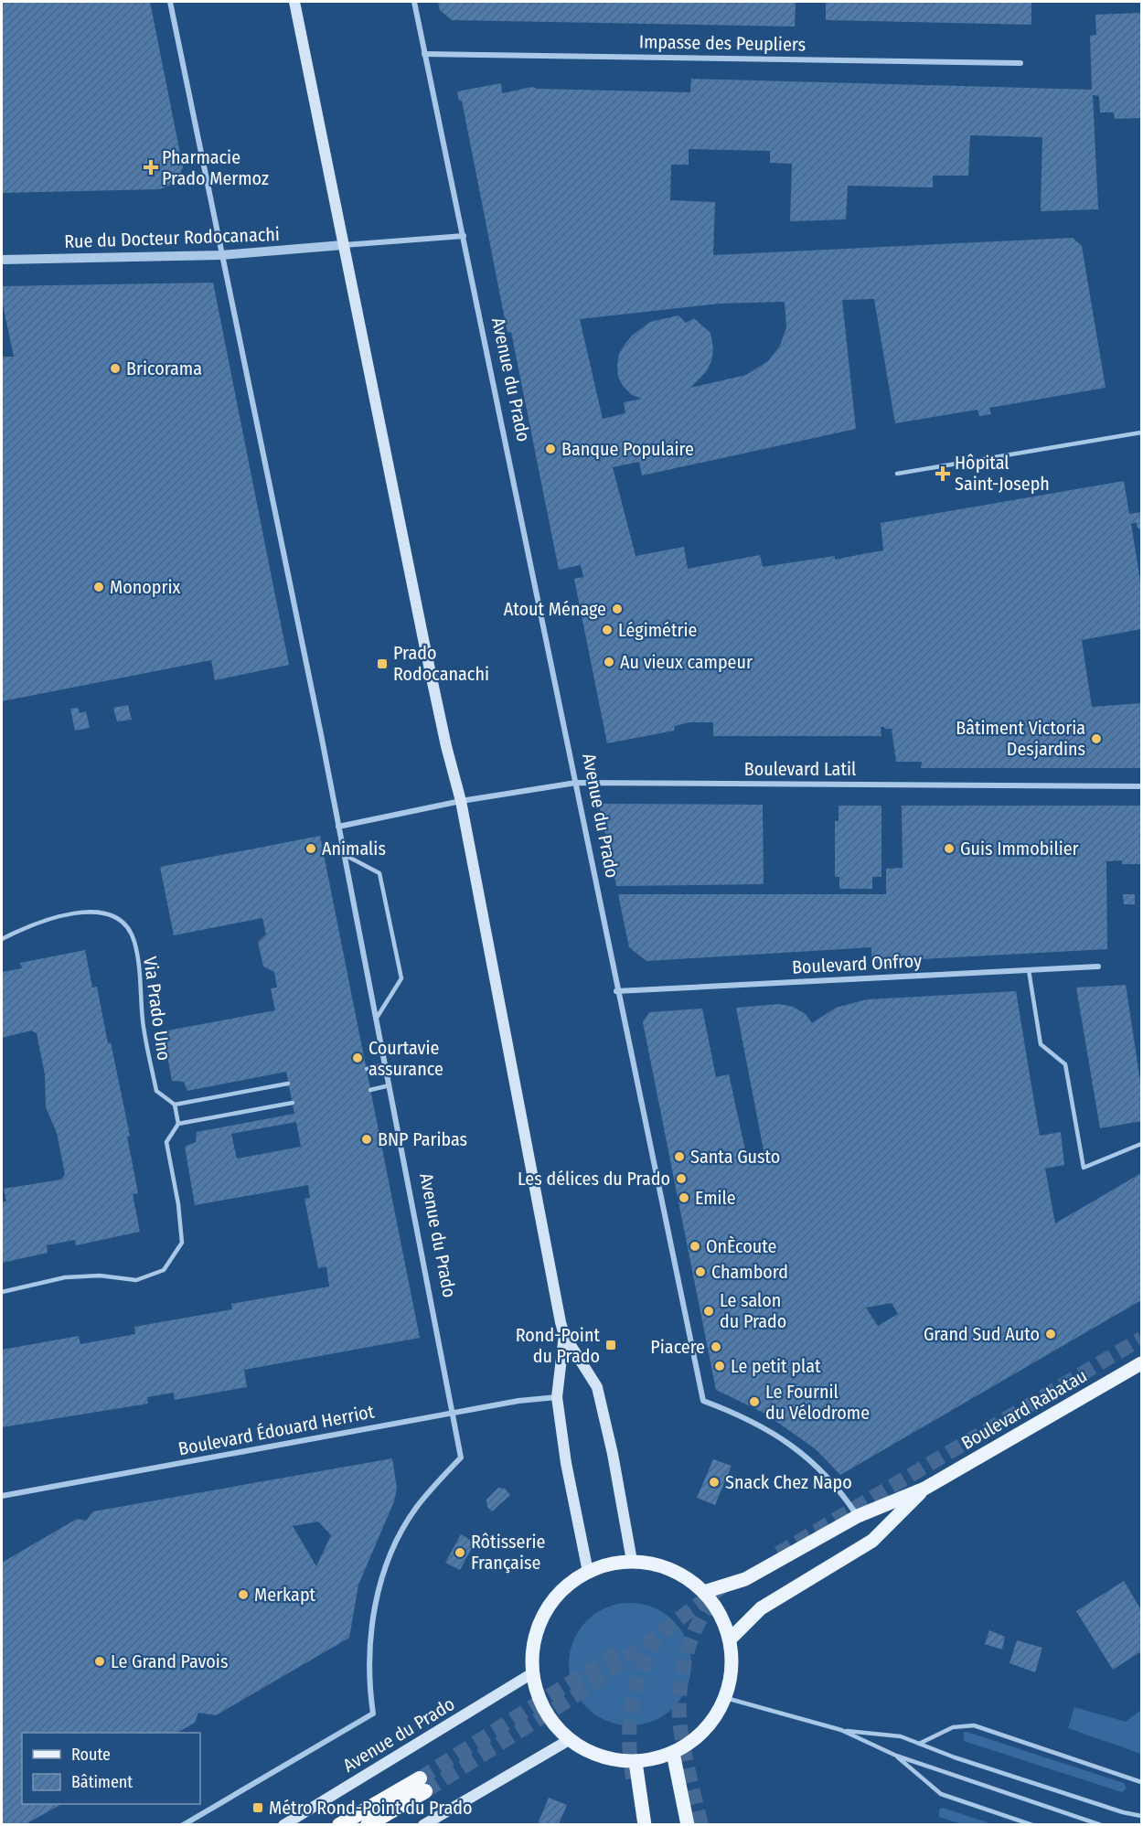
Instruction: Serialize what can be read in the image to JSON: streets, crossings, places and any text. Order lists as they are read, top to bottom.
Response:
{
  "streets": {
    "main road": ["Avenue du Prado", "Boulevard Rabatau"],
    "street": [
      "Impasse des Peupliers",
      "Rue du Docteur Rodocanachi",
      "Boulevard Latil",
      "Boulevard Onfroy",
      "Boulevard Édouard Herriot"
    ],
    "lane": ["Via Prado Uno"]
  },
  "crossings": [
    ["Impasse des Peupliers", "Avenue du Prado"],
    ["Rue du Docteur Rodocanachi", "Avenue du Prado"],
    ["Avenue du Prado", "Boulevard Latil"],
    ["Avenue du Prado", "Boulevard Onfroy"],
    ["Avenue du Prado", "Boulevard Rabatau"],
    ["Avenue du Prado", "Boulevard Édouard Herriot"]
  ],
  "places": {
    "health": ["Pharmacie Prado Mermoz", "Hôpital Saint-Joseph"],
    "other": [
      "Bricorama",
      "Banque Populaire",
      "Monoprix",
      "Atout Ménage",
      "Légimétrie",
      "Au vieux campeur",
      "Bâtiment Victoria Desjardins",
      "Animalis",
      "Guis Immobilier",
      "Courtavie assurance",
      "BNP Paribas",
      "Santa Gusto",
      "Les délices du Prado",
      "Emile",
      "OnÈcoute",
      "Chambord",
      "Le salon du Prado",
      "Grand Sud Auto",
      "Piacere",
      "Le petit plat",
      "Le Fournil du Vélodrome",
      "Snack Chez Napo",
      "Rôtisserie Française",
      "Merkapt",
      "Le Grand Pavois"
    ],
    "transit": ["Prado Rodocanachi", "Rond-Point du Prado", "Métro Rond-Point du Prado"]
  },
  "legend": ["Route", "Bâtiment"]
}
